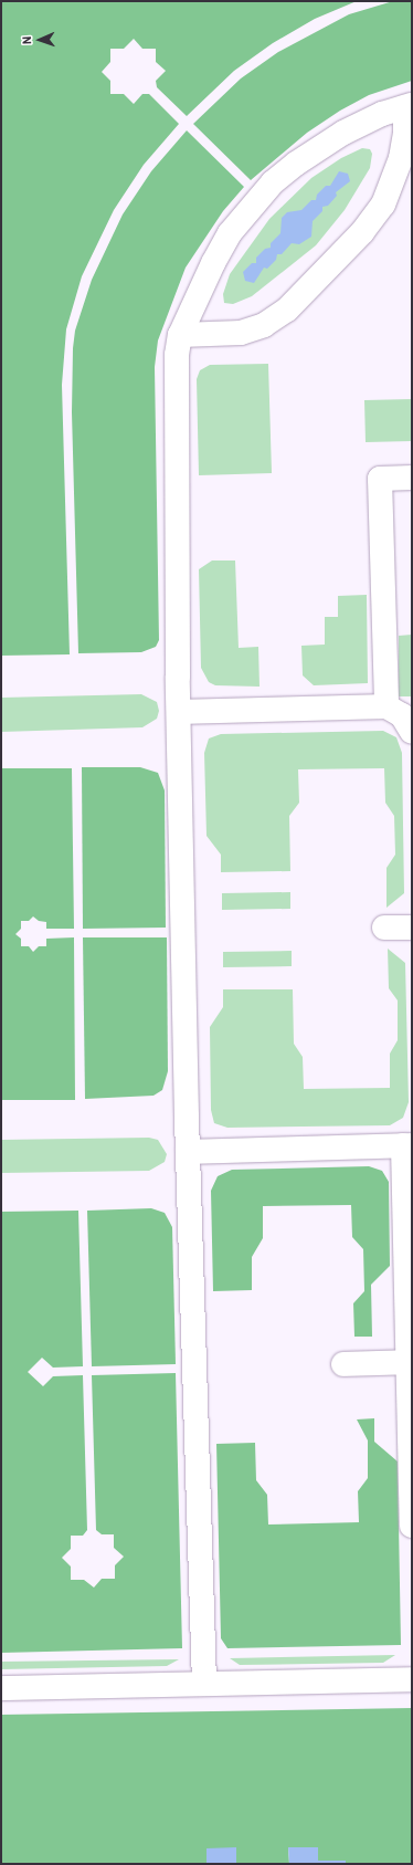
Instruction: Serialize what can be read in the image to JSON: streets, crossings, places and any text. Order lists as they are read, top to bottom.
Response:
{
  "north": "left"
}
